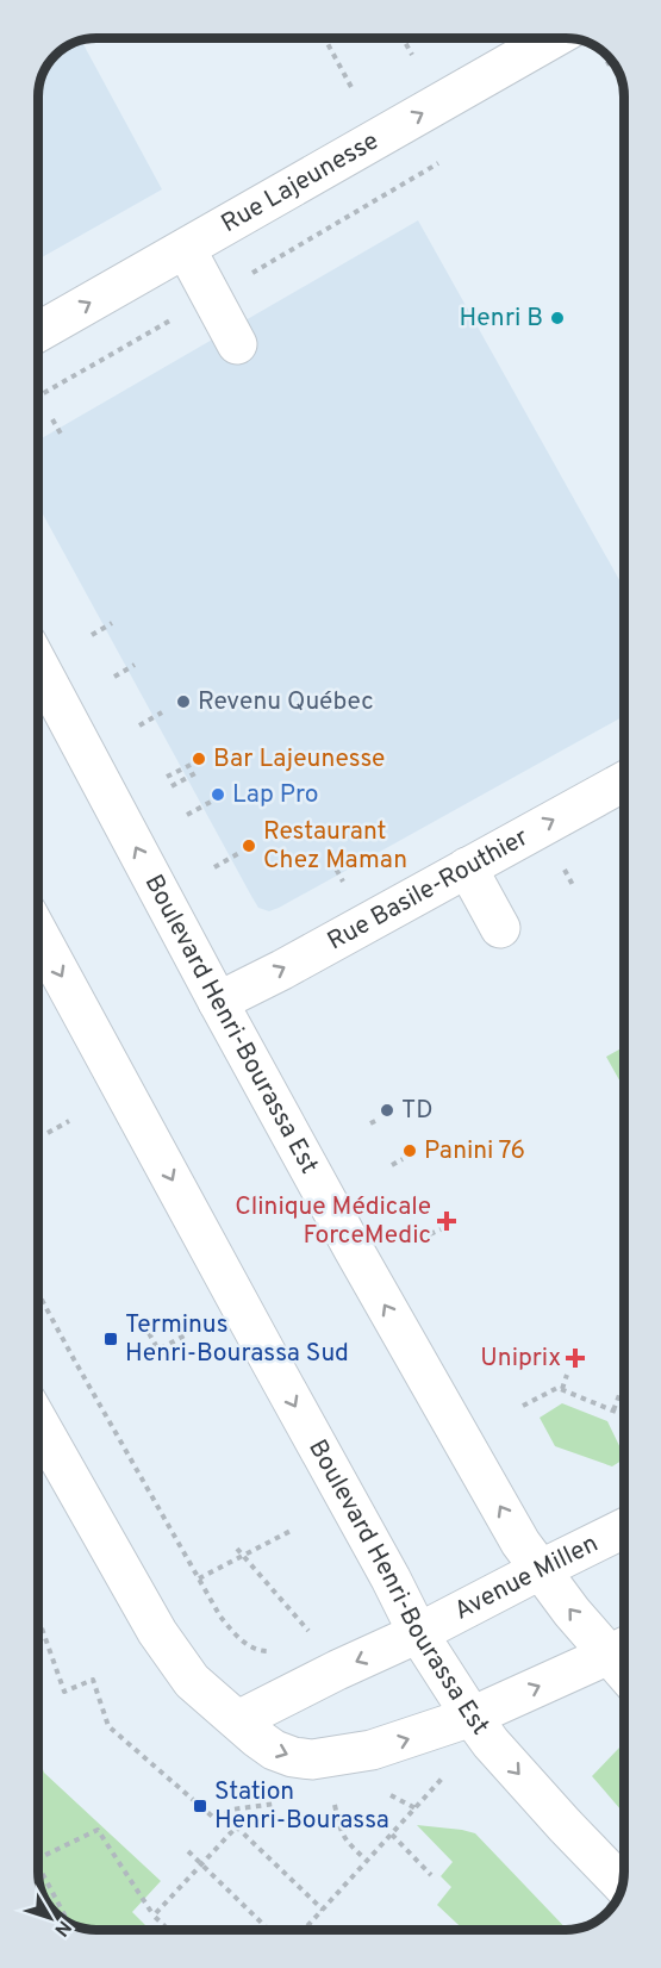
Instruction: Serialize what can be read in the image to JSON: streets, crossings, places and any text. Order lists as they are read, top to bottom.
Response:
{
  "streets": {
    "main road": [
      "Rue Lajeunesse",
      "Rue Basile-Routhier",
      "Boulevard Henri-Bourassa Est",
      "Avenue Millen"
    ]
  },
  "crossings": [
    ["Rue Basile-Routhier", "Boulevard Henri-Bourassa Est"],
    ["Boulevard Henri-Bourassa Est", "Avenue Millen"]
  ],
  "one_way": ["Rue Lajeunesse", "Rue Basile-Routhier", "Avenue Millen"],
  "places": {
    "other": [
      "Henri B",
      "Revenu Québec",
      "Bar Lajeunesse",
      "Lap Pro",
      "Restaurant Chez Maman",
      "TD",
      "Panini 76"
    ],
    "health": ["Clinique Médicale ForceMedic", "Uniprix"],
    "transit": ["Terminus Henri-Bourassa Sud", "Station Henri-Bourassa"]
  },
  "north": "bottom right"
}
